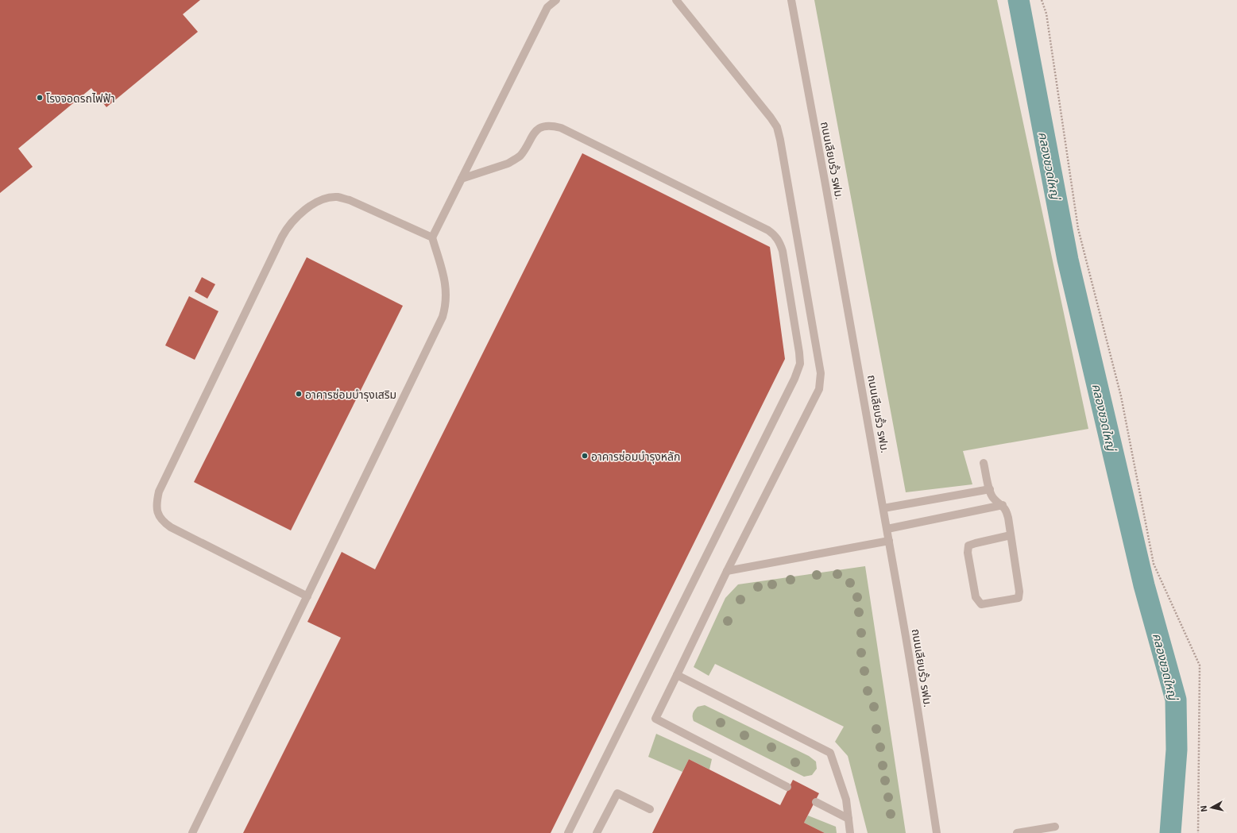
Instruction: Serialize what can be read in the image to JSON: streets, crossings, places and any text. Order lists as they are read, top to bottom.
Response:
{
  "streets": {
    "street": ["ถนนเลียบรั้ว รฟม."]
  },
  "water": ["คลองชวดใหญ่"],
  "places": ["โรงจอดรถไฟฟ้า", "อาคารซ่อมบำรุงเสริม", "อาคารซ่อมบำรุงหลัก"],
  "north": "left"
}
